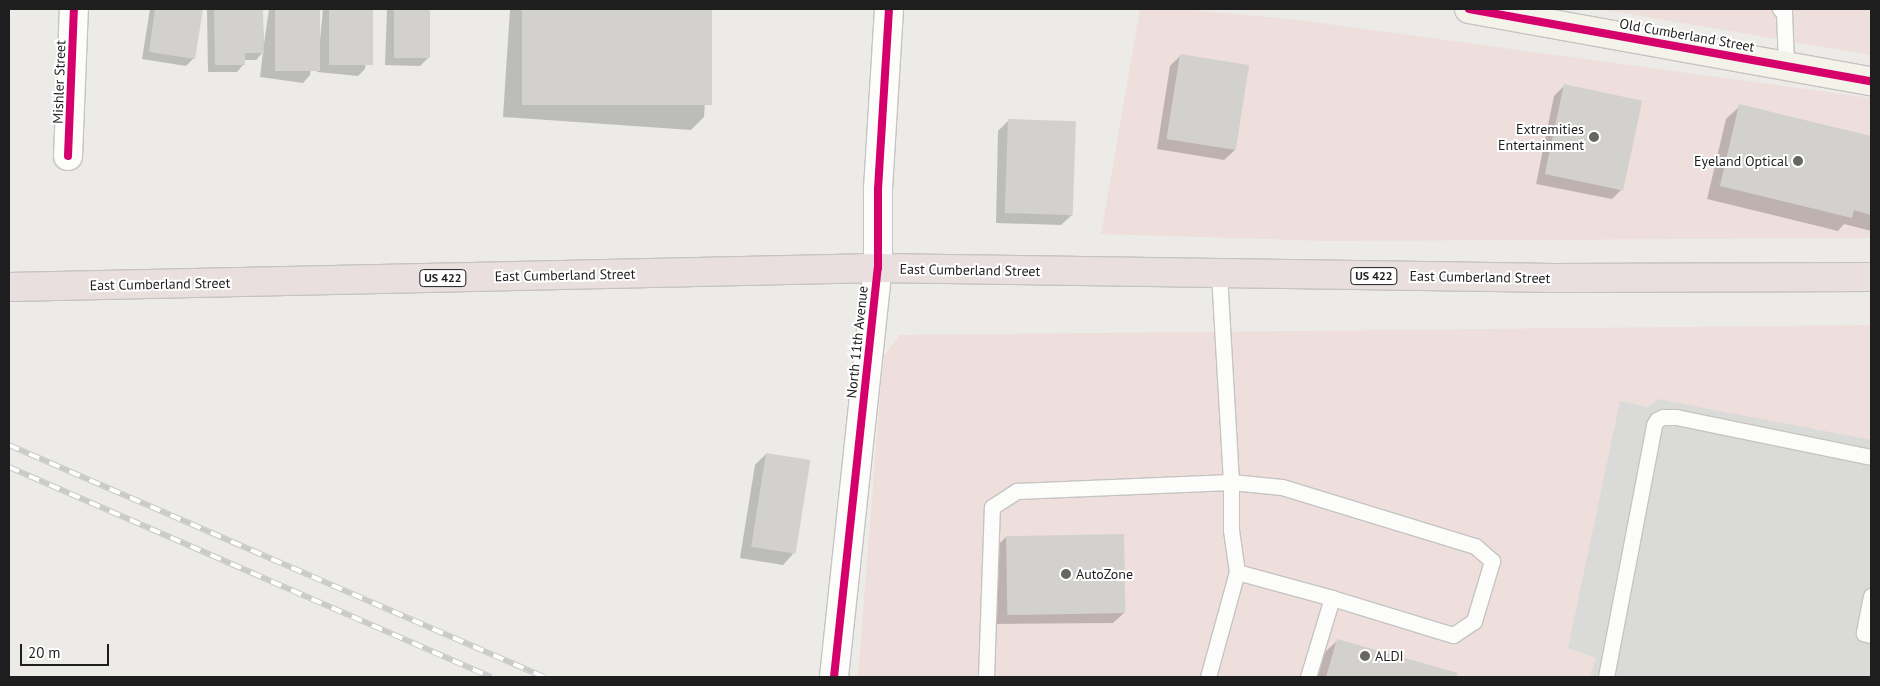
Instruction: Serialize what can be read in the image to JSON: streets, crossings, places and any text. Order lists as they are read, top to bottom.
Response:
{
  "streets": {
    "highway": ["East Cumberland Street", "US 422"],
    "street": ["Old Cumberland Street", "Mishler Street", "North 11th Avenue"]
  },
  "crossings": [
    ["East Cumberland Street", "North 11th Avenue"]
  ],
  "places": [
    "Extremities Entertainment",
    "Eyeland Optical",
    "AutoZone",
    "ALDI"
  ],
  "scale_bar": "20 m"
}
